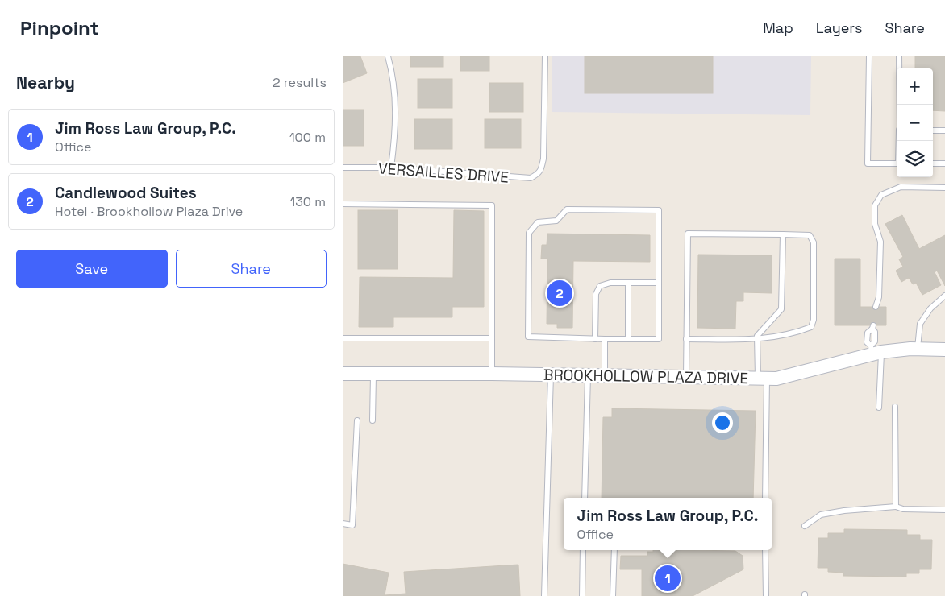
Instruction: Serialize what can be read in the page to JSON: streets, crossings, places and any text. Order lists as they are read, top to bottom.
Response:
{
  "streets": {
    "street": ["BROOKHOLLOW PLAZA DRIVE"],
    "lane": ["VERSAILLES DRIVE"]
  },
  "page": {
    "header": "Pinpoint",
    "nav": ["Map", "Layers", "Share"],
    "heading": ["Nearby", "2 results"],
    "map_buttons": ["+", "−"],
    "list": [
      {
        "mark": "1",
        "name": "Jim Ross Law Group, P.C.",
        "note": "Office",
        "value": "100 m"
      },
      {
        "mark": "2",
        "name": "Candlewood Suites",
        "note": "Hotel · Brookhollow Plaza Drive",
        "value": "130 m"
      }
    ],
    "buttons": ["Save", "Share"],
    "pins": ["2", "1"],
    "popup": ["Jim Ross Law Group, P.C.", "Office"]
  }
}
